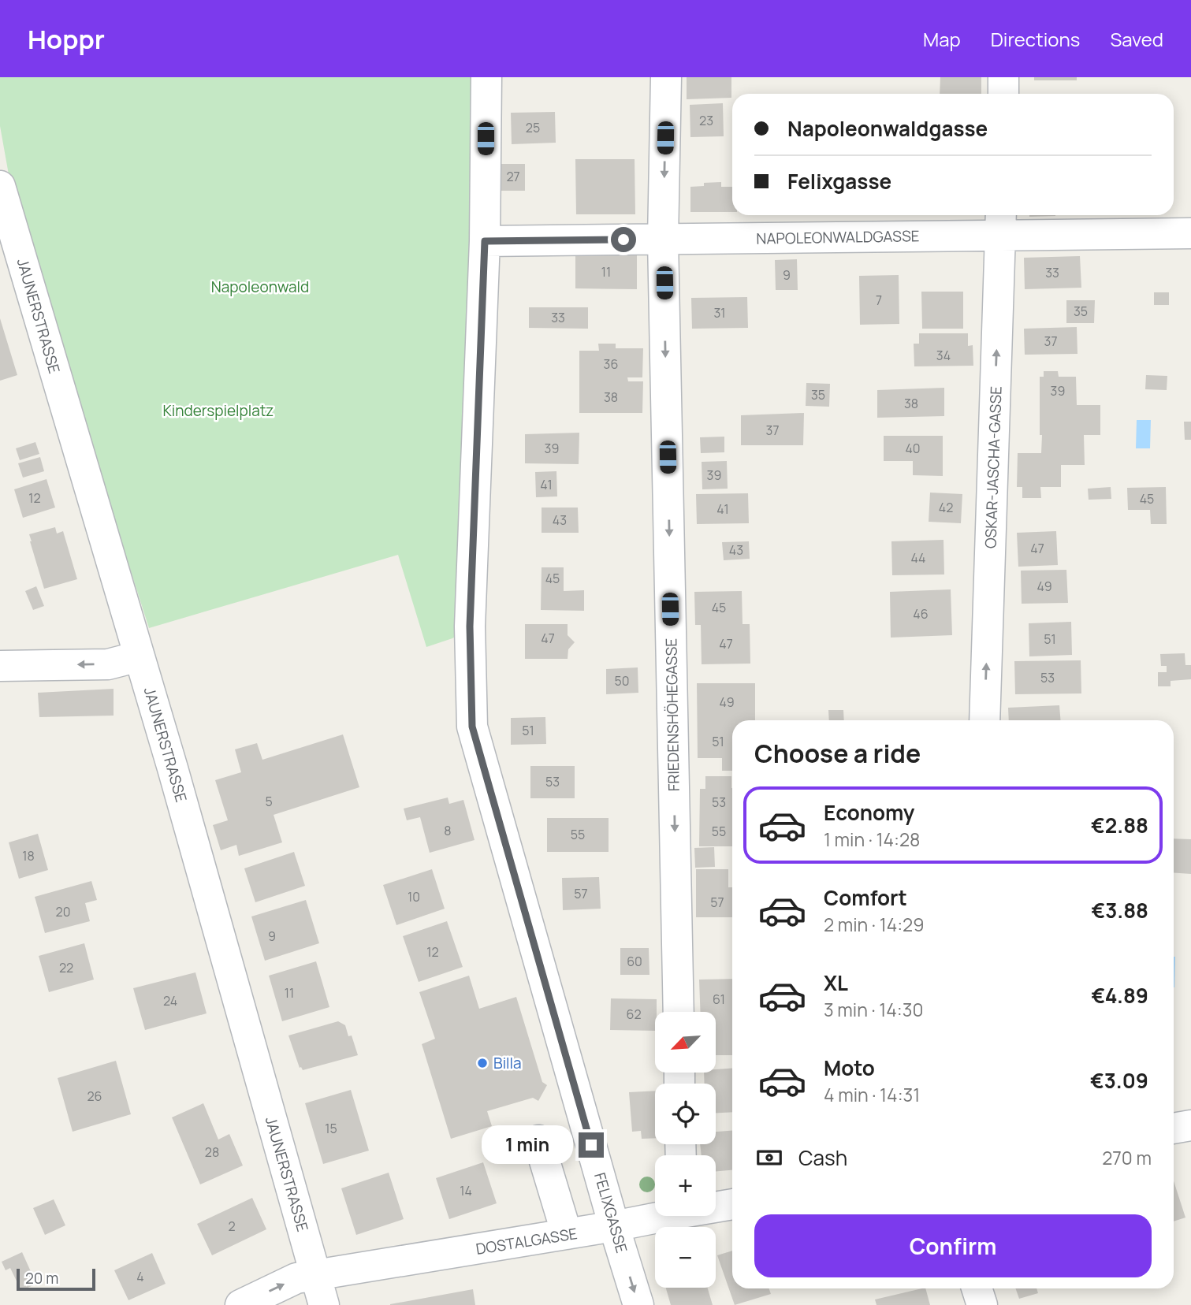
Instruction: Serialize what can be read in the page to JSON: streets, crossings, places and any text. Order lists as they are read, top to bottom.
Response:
{
  "streets": {
    "street": [
      "NAPOLEONWALDGASSE",
      "JAUNERSTRASSE",
      "OSKAR-JASCHA-GASSE",
      "FRIEDENSHÖHEGASSE",
      "FELIXGASSE",
      "DOSTALGASSE"
    ]
  },
  "crossings": [
    ["NAPOLEONWALDGASSE", "OSKAR-JASCHA-GASSE"],
    ["NAPOLEONWALDGASSE", "FRIEDENSHÖHEGASSE"],
    ["NAPOLEONWALDGASSE", "FELIXGASSE"],
    ["JAUNERSTRASSE", "DOSTALGASSE"],
    ["FELIXGASSE", "DOSTALGASSE"]
  ],
  "one_way": ["OSKAR-JASCHA-GASSE", "FRIEDENSHÖHEGASSE"],
  "parks": ["Napoleonwald", "Kinderspielplatz"],
  "places": ["Billa"],
  "house_numbers": [
    "23",
    "25",
    "27",
    "11",
    "33",
    "9",
    "7",
    "35",
    "31",
    "33",
    "37",
    "34",
    "36",
    "39",
    "35",
    "38",
    "38",
    "37",
    "39",
    "40",
    "39",
    "41",
    "12",
    "45",
    "42",
    "41",
    "43",
    "47",
    "43",
    "44",
    "45",
    "49",
    "45",
    "46",
    "47",
    "51",
    "47",
    "53",
    "50",
    "49",
    "51",
    "51",
    "53",
    "5",
    "53",
    "8",
    "55",
    "55",
    "18",
    "57",
    "10",
    "57",
    "20",
    "9",
    "12",
    "60",
    "22",
    "11",
    "61",
    "24",
    "62",
    "26",
    "15",
    "28",
    "14",
    "2",
    "4"
  ],
  "scale_bar": "20 m",
  "north": "bottom left",
  "page": {
    "header": "Hoppr",
    "nav": ["Map", "Directions", "Saved"],
    "banner": ["Napoleonwaldgasse", "Felixgasse"],
    "heading": "Choose a ride",
    "list": [
      {
        "name": "Economy",
        "note": "1 min · 14:28",
        "value": "€2.88"
      },
      {
        "name": "Comfort",
        "note": "2 min · 14:29",
        "value": "€3.88"
      },
      {
        "name": "XL",
        "note": "3 min · 14:30",
        "value": "€4.89"
      },
      {
        "name": "Moto",
        "note": "4 min · 14:31",
        "value": "€3.09"
      }
    ],
    "map_buttons": ["+", "−"],
    "bubble": "1 min",
    "pay": ["Cash", "270 m"],
    "buttons": "Confirm",
    "scale": "20 m"
  }
}
